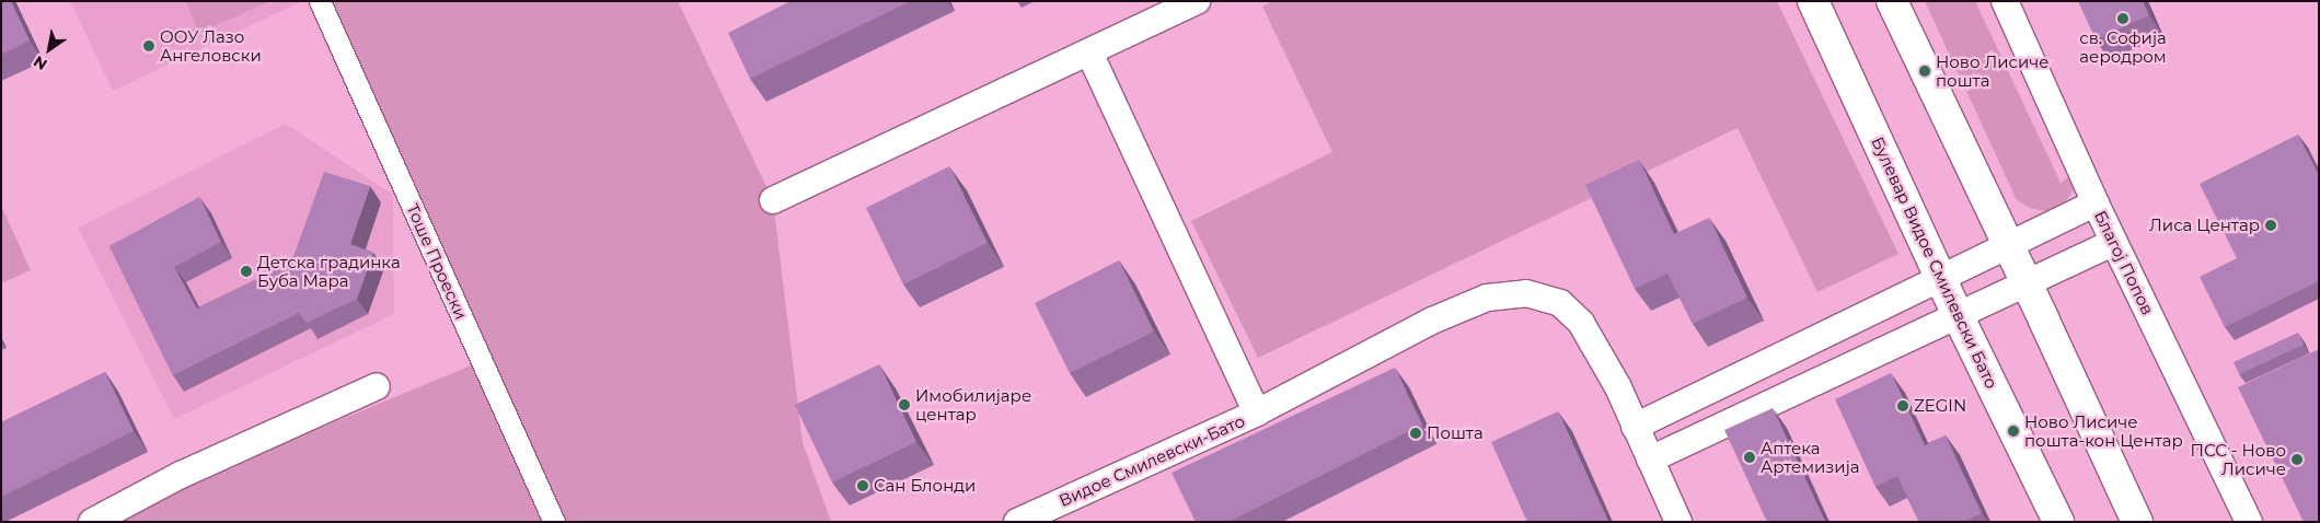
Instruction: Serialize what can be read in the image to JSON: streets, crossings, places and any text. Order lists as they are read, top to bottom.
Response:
{
  "streets": {
    "street": [
      "Тоше Проески",
      "Булевар Видое Смилевски Бато",
      "Благој Попов",
      "Видое Смилевски-Бато"
    ]
  },
  "places": [
    "св. Софија аеродром",
    "ООУ Лазо Ангеловски",
    "Ново Лисиче пошта",
    "Лиса Центар",
    "Детска градинка Буба Мара",
    "Имобилијаре центар",
    "ZEGIN",
    "Ново Лисиче пошта-кон Центар",
    "Пошта",
    "Аптека Артемизија",
    "ПСС - Ново Лисиче",
    "Сан Блонди"
  ],
  "north": "bottom left"
}
